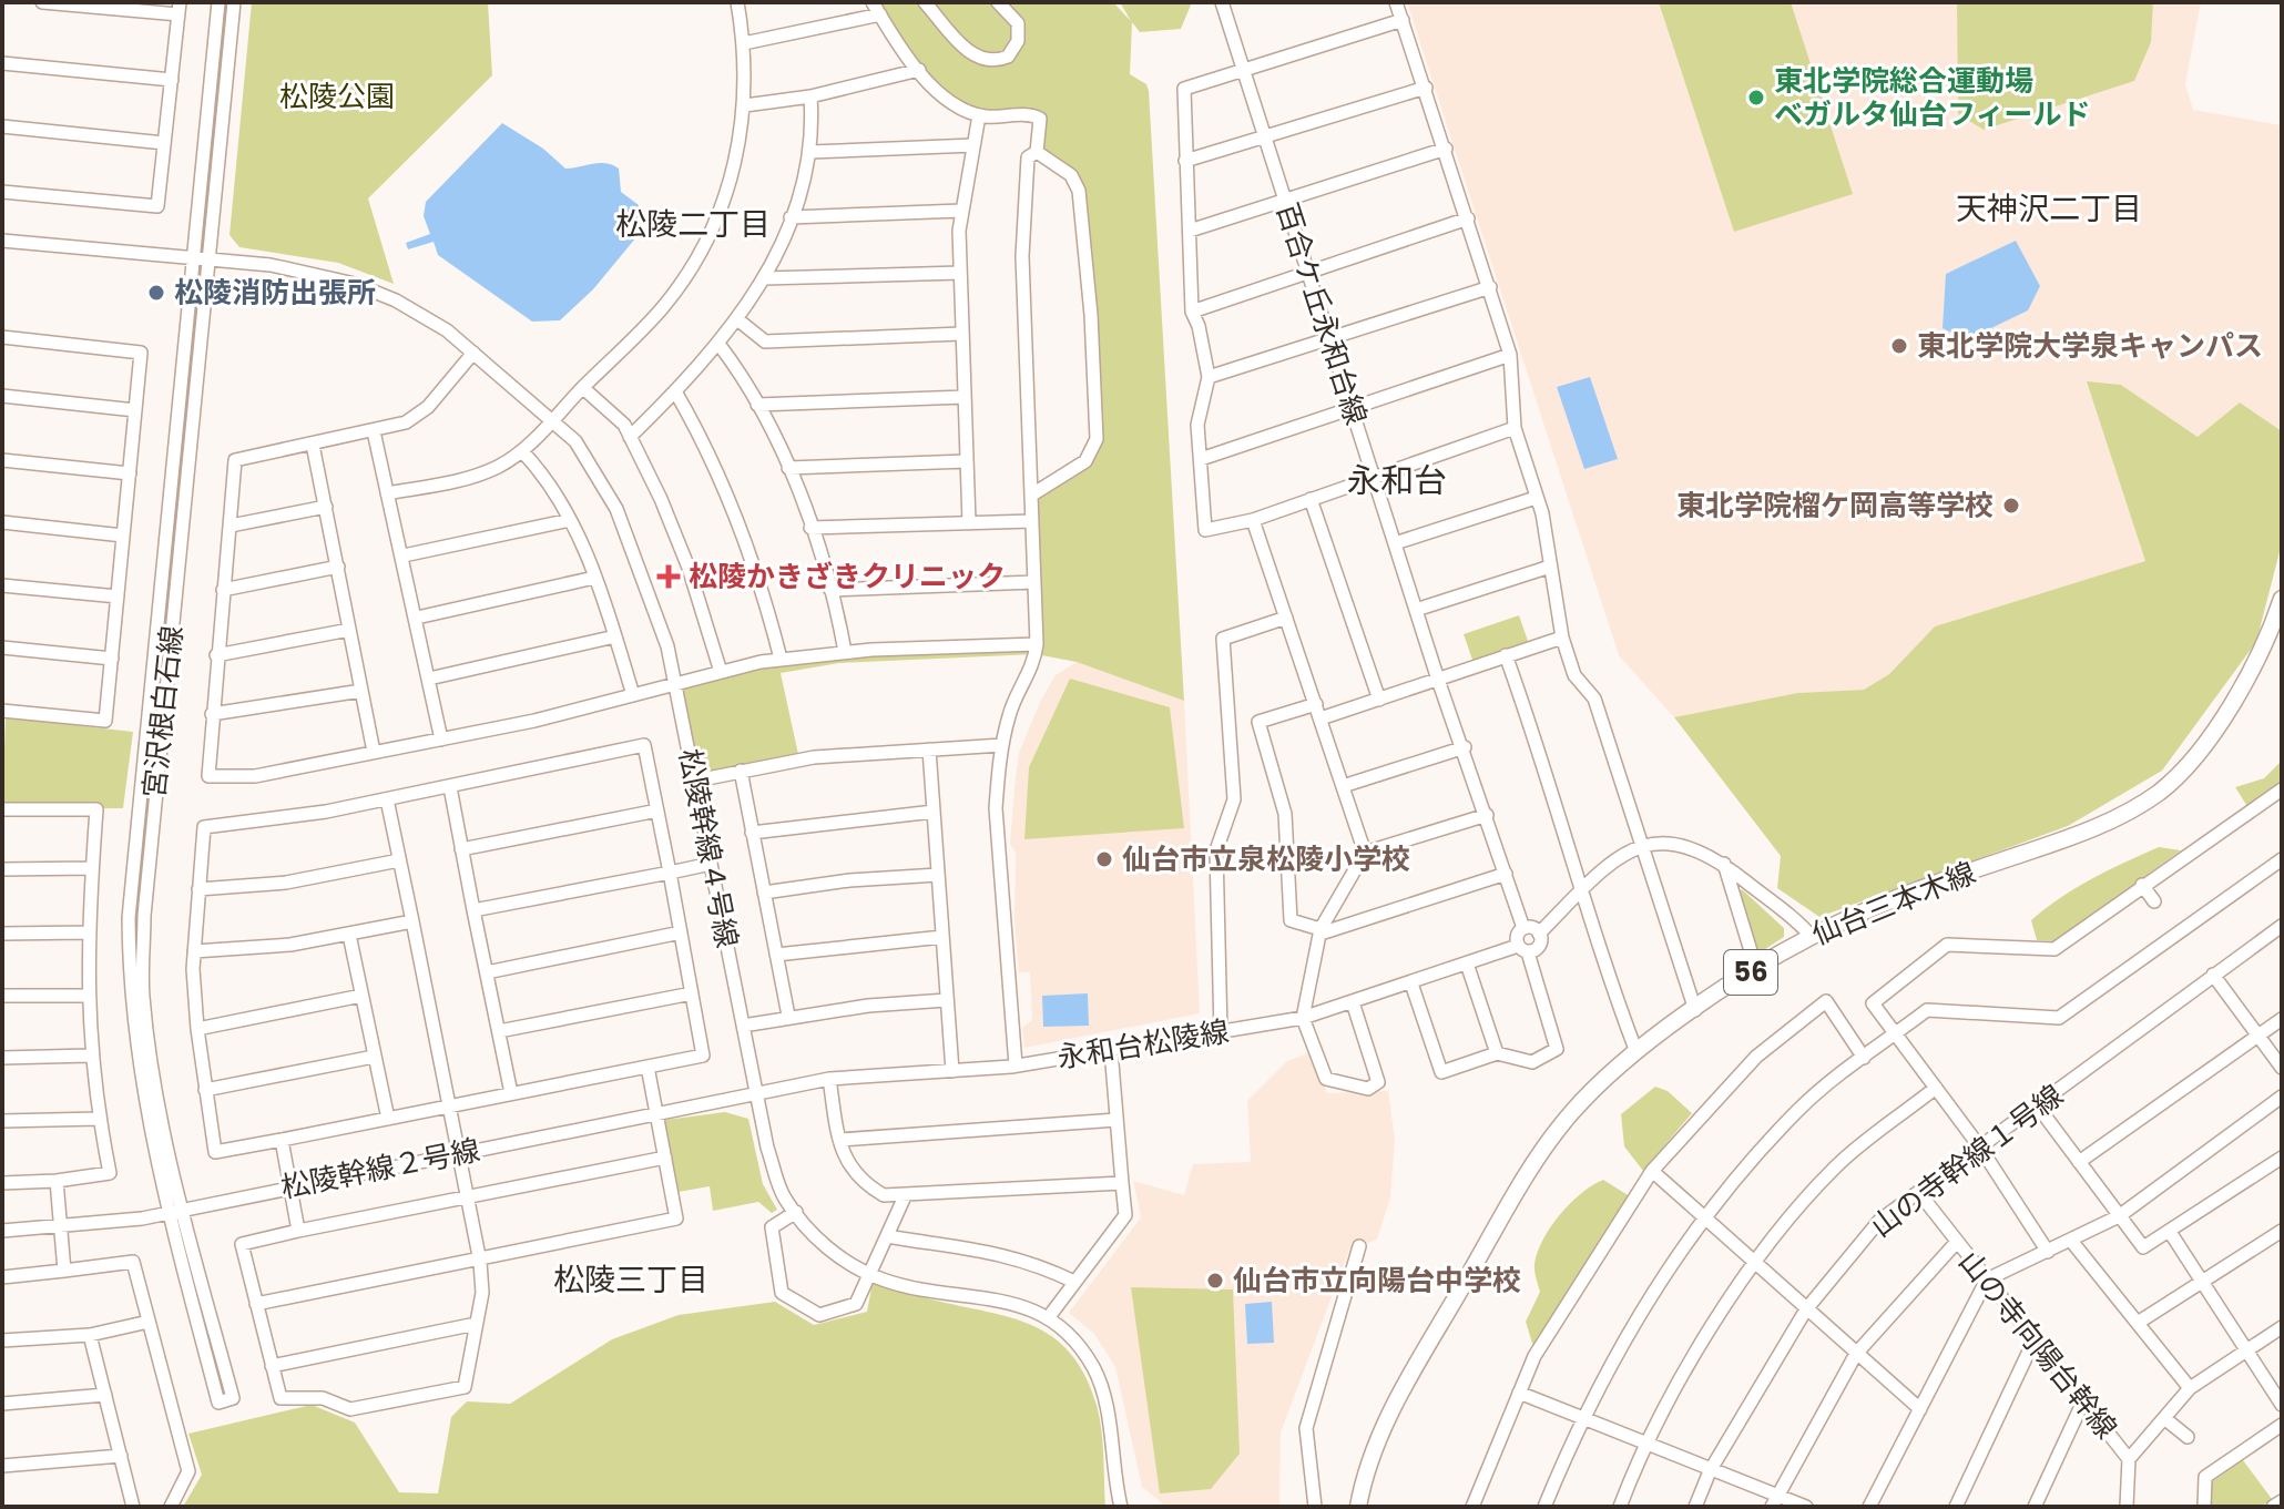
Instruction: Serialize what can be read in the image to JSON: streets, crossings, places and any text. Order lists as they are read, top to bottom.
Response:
{
  "streets": {
    "main road": ["仙台三本木線", "56"],
    "street": [
      "百合ケ丘永和台線",
      "宮沢根白石線",
      "松陵幹線４号線",
      "永和台松陵線",
      "山の寺幹線１号線",
      "松陵幹線２号線",
      "山の寺向陽台幹線"
    ]
  },
  "crossings": [
    ["百合ケ丘永和台線", "永和台松陵線"],
    ["宮沢根白石線", "松陵幹線４号線"],
    ["宮沢根白石線", "松陵幹線２号線"],
    ["松陵幹線４号線", "永和台松陵線"],
    ["松陵幹線４号線", "松陵幹線２号線"],
    ["永和台松陵線", "松陵幹線２号線"],
    ["山の寺幹線１号線", "山の寺向陽台幹線"]
  ],
  "districts": [
    "天神沢二丁目",
    "松陵二丁目",
    "永和台",
    "松陵三丁目"
  ],
  "parks": ["松陵公園"],
  "places": {
    "other": [
      "東北学院総合運動場 ベガルタ仙台フィールド",
      "松陵消防出張所",
      "東北学院大学泉キャンパス",
      "東北学院榴ケ岡高等学校",
      "仙台市立泉松陵小学校",
      "仙台市立向陽台中学校"
    ],
    "health": ["松陵かきざきクリニック"]
  }
}
